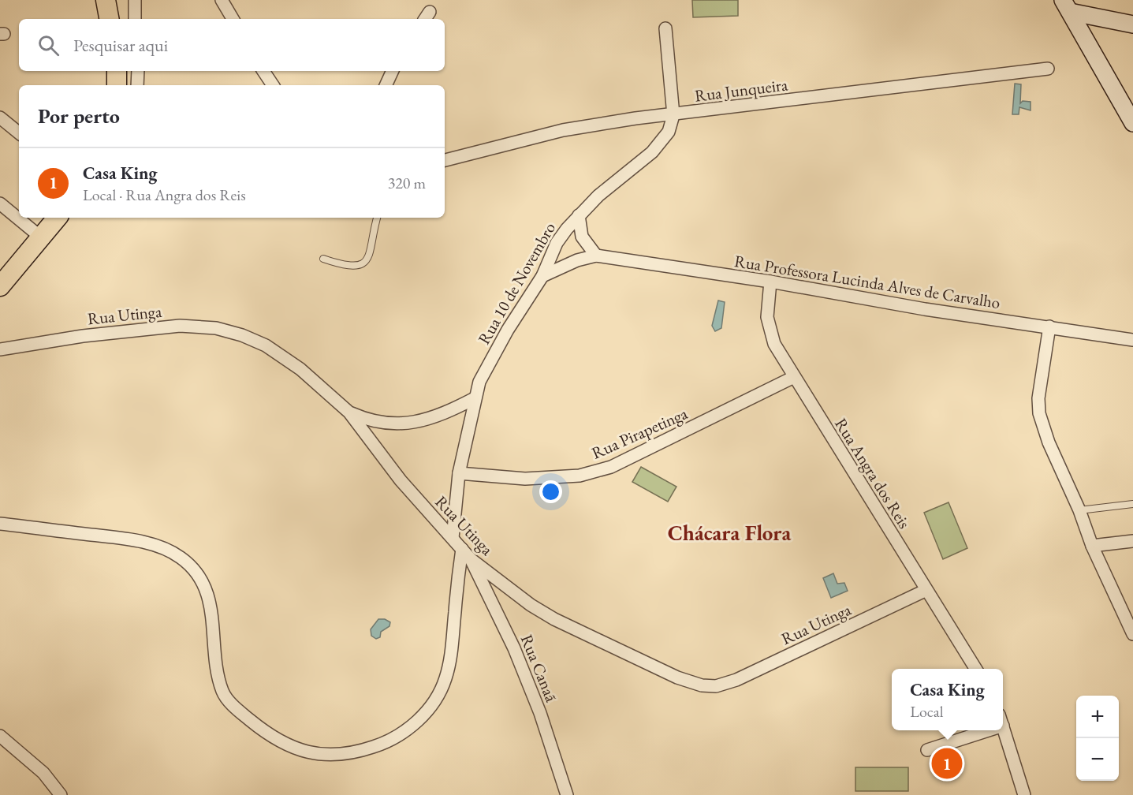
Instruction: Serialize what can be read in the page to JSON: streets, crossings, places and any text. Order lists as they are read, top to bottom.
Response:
{
  "streets": {
    "street": [
      "Rua Junqueira",
      "Rua Professora Lucinda Alves de Carvalho",
      "Rua 10 de Novembro",
      "Rua Utinga",
      "Rua Pirapetinga",
      "Rua Angra dos Reis",
      "Rua Canaã"
    ]
  },
  "crossings": [
    ["Rua Junqueira", "Rua 10 de Novembro"],
    ["Rua Professora Lucinda Alves de Carvalho", "Rua 10 de Novembro"],
    ["Rua Professora Lucinda Alves de Carvalho", "Rua Angra dos Reis"],
    ["Rua 10 de Novembro", "Rua Utinga"],
    ["Rua 10 de Novembro", "Rua Pirapetinga"],
    ["Rua Utinga", "Rua Angra dos Reis"],
    ["Rua Utinga", "Rua Canaã"],
    ["Rua Pirapetinga", "Rua Angra dos Reis"]
  ],
  "districts": ["Chácara Flora"],
  "page": {
    "search": "Pesquisar aqui",
    "heading": "Por perto",
    "list": [
      {
        "mark": "1",
        "name": "Casa King",
        "note": "Local · Rua Angra dos Reis",
        "value": "320 m"
      }
    ],
    "popup": ["Casa King", "Local"],
    "map_buttons": ["+", "−"],
    "pins": "1"
  }
}
